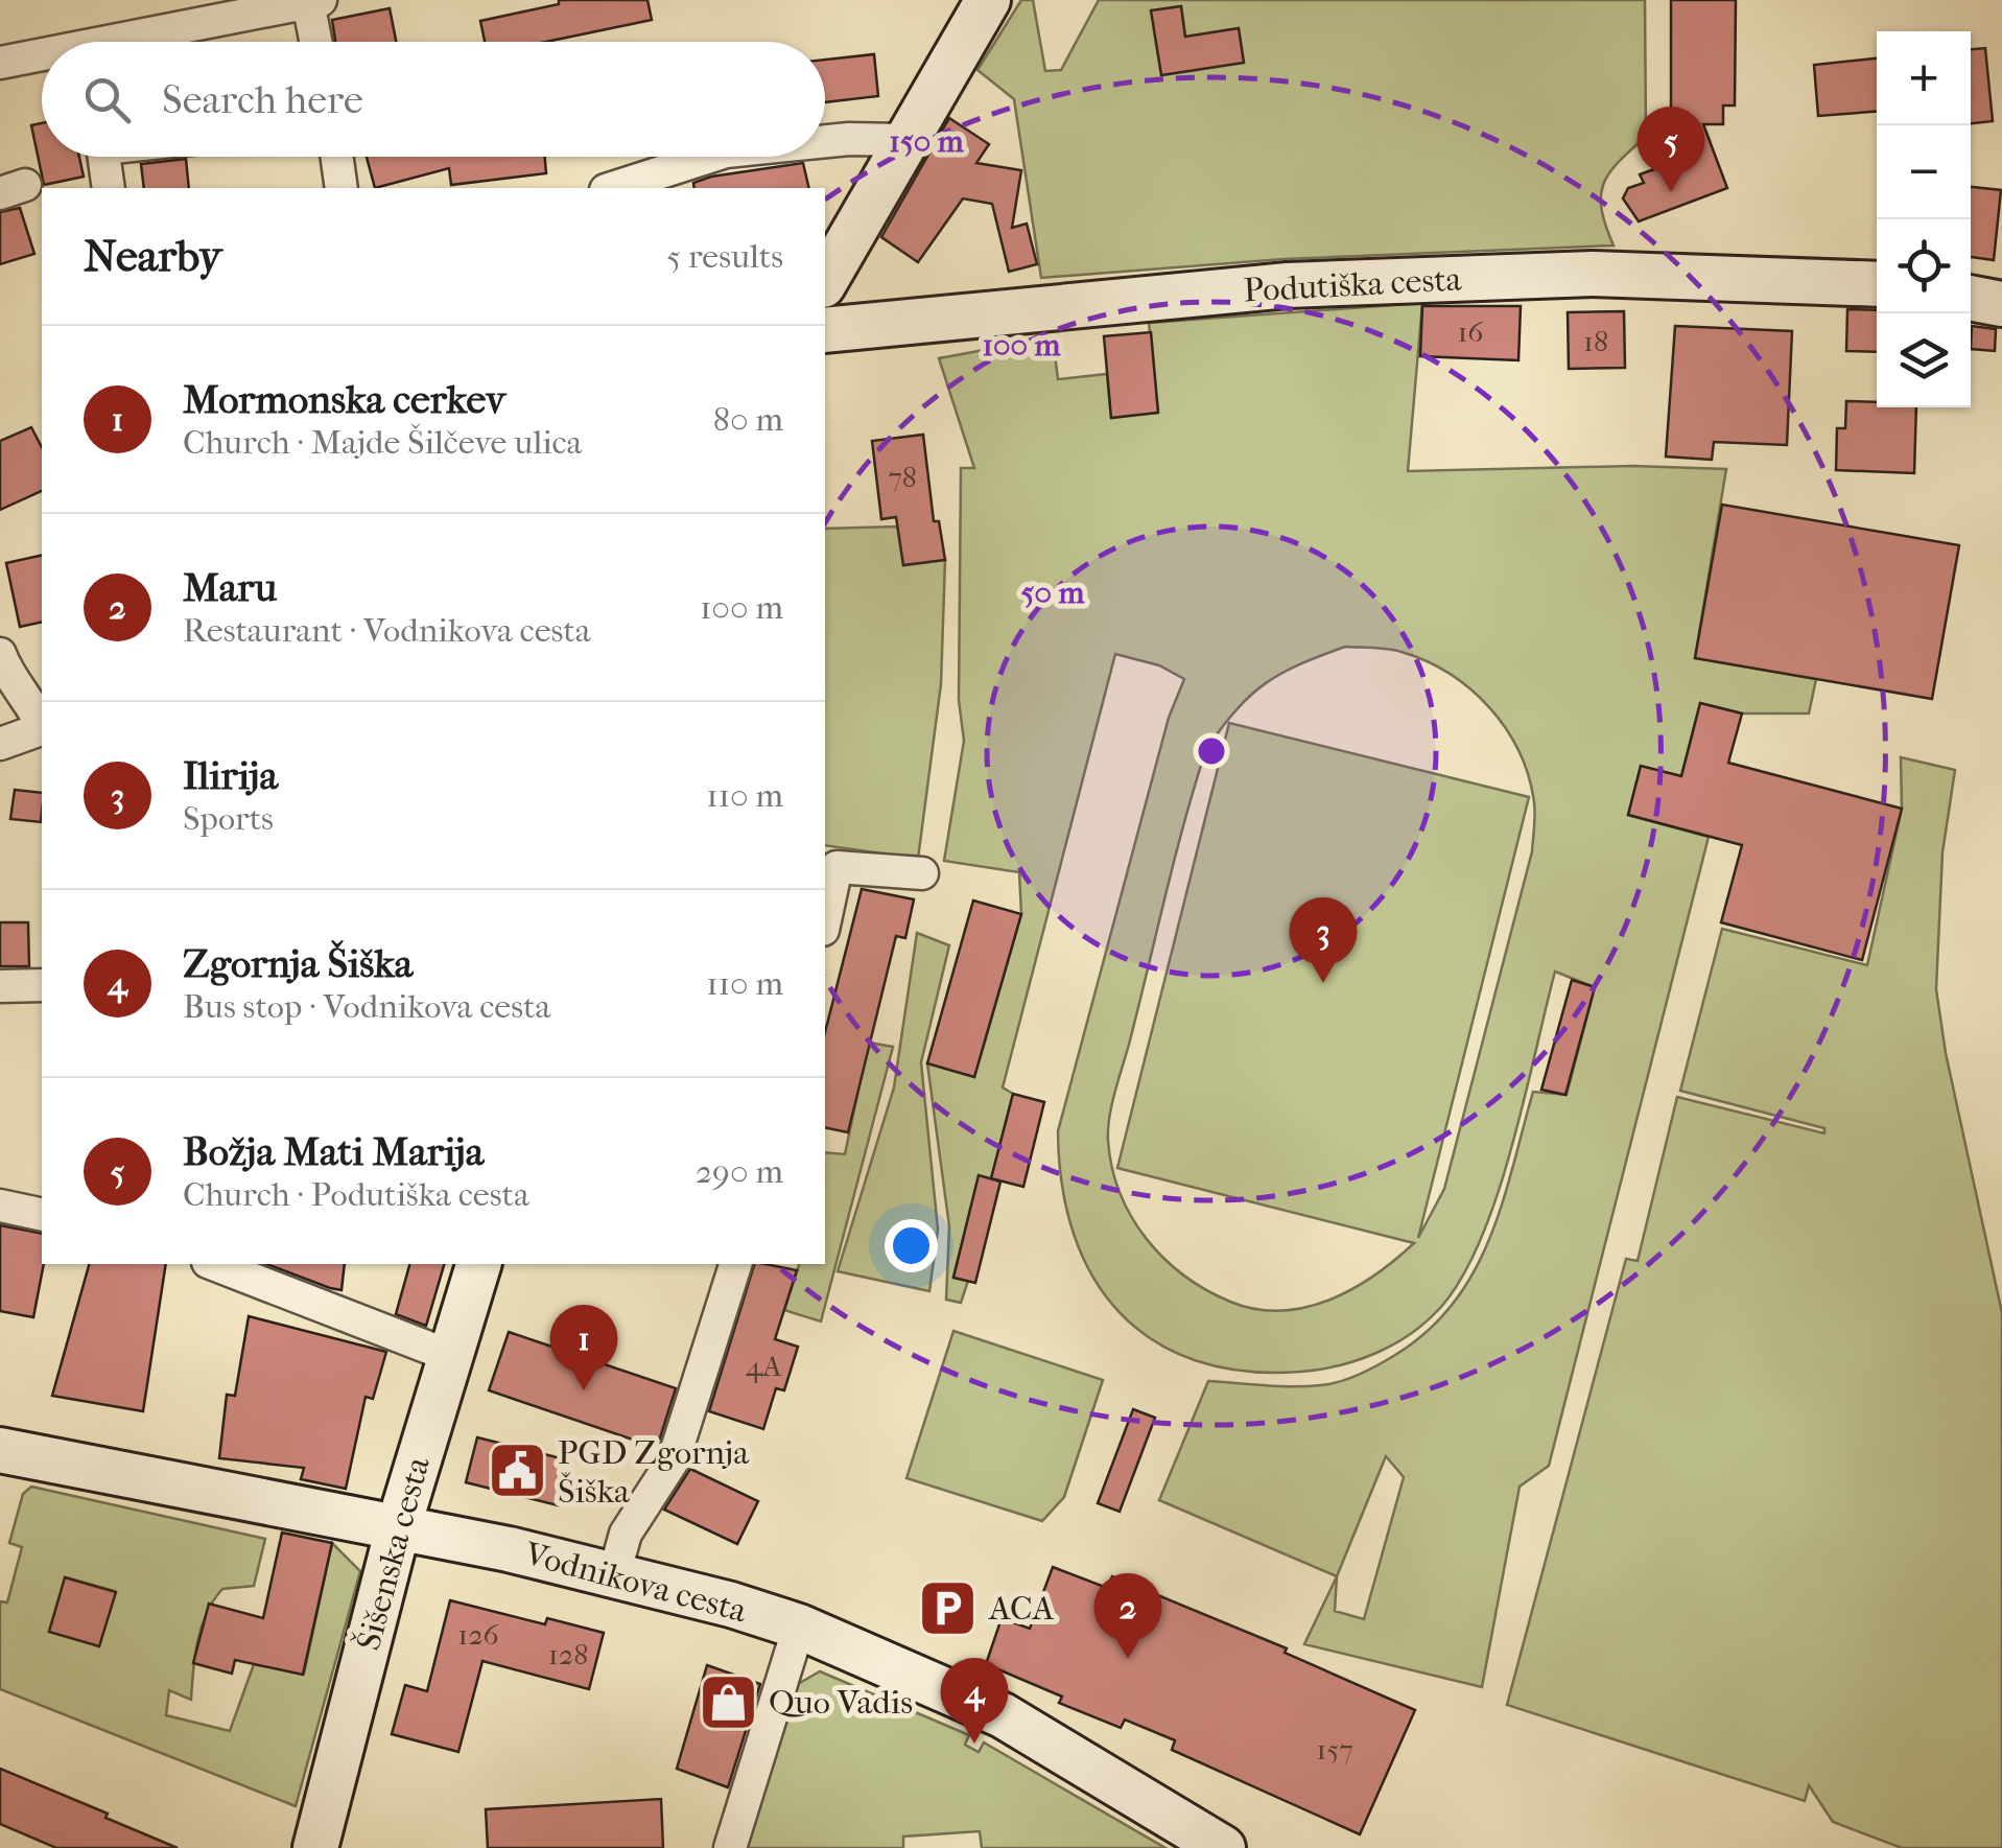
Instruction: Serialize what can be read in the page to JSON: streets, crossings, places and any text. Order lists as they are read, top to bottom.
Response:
{
  "streets": {
    "main road": ["Podutiška cesta", "Šišenska cesta", "Vodnikova cesta"]
  },
  "crossings": [
    ["Šišenska cesta", "Vodnikova cesta"]
  ],
  "places": {
    "public building": ["PGD Zgornja Šiška"],
    "parking": ["ACA"],
    "shop": ["Quo Vadis"]
  },
  "house_numbers": [
    "16",
    "18",
    "78",
    "4A",
    "126",
    "128",
    "157"
  ],
  "page": {
    "map_buttons": ["+", "−"],
    "search": "Search here",
    "pins": [
      "5",
      "3",
      "1",
      "2",
      "4"
    ],
    "heading": ["Nearby", "5 results"],
    "list": [
      {
        "mark": "1",
        "name": "Mormonska cerkev",
        "note": "Church · Majde Šilčeve ulica",
        "value": "80 m"
      },
      {
        "mark": "2",
        "name": "Maru",
        "note": "Restaurant · Vodnikova cesta",
        "value": "100 m"
      },
      {
        "mark": "3",
        "name": "Ilirija",
        "note": "Sports",
        "value": "110 m"
      },
      {
        "mark": "4",
        "name": "Zgornja Šiška",
        "note": "Bus stop · Vodnikova cesta",
        "value": "110 m"
      },
      {
        "mark": "5",
        "name": "Božja Mati Marija",
        "note": "Church · Podutiška cesta",
        "value": "290 m"
      }
    ]
  },
  "rings": ["150 m", "100 m", "50 m"]
}
